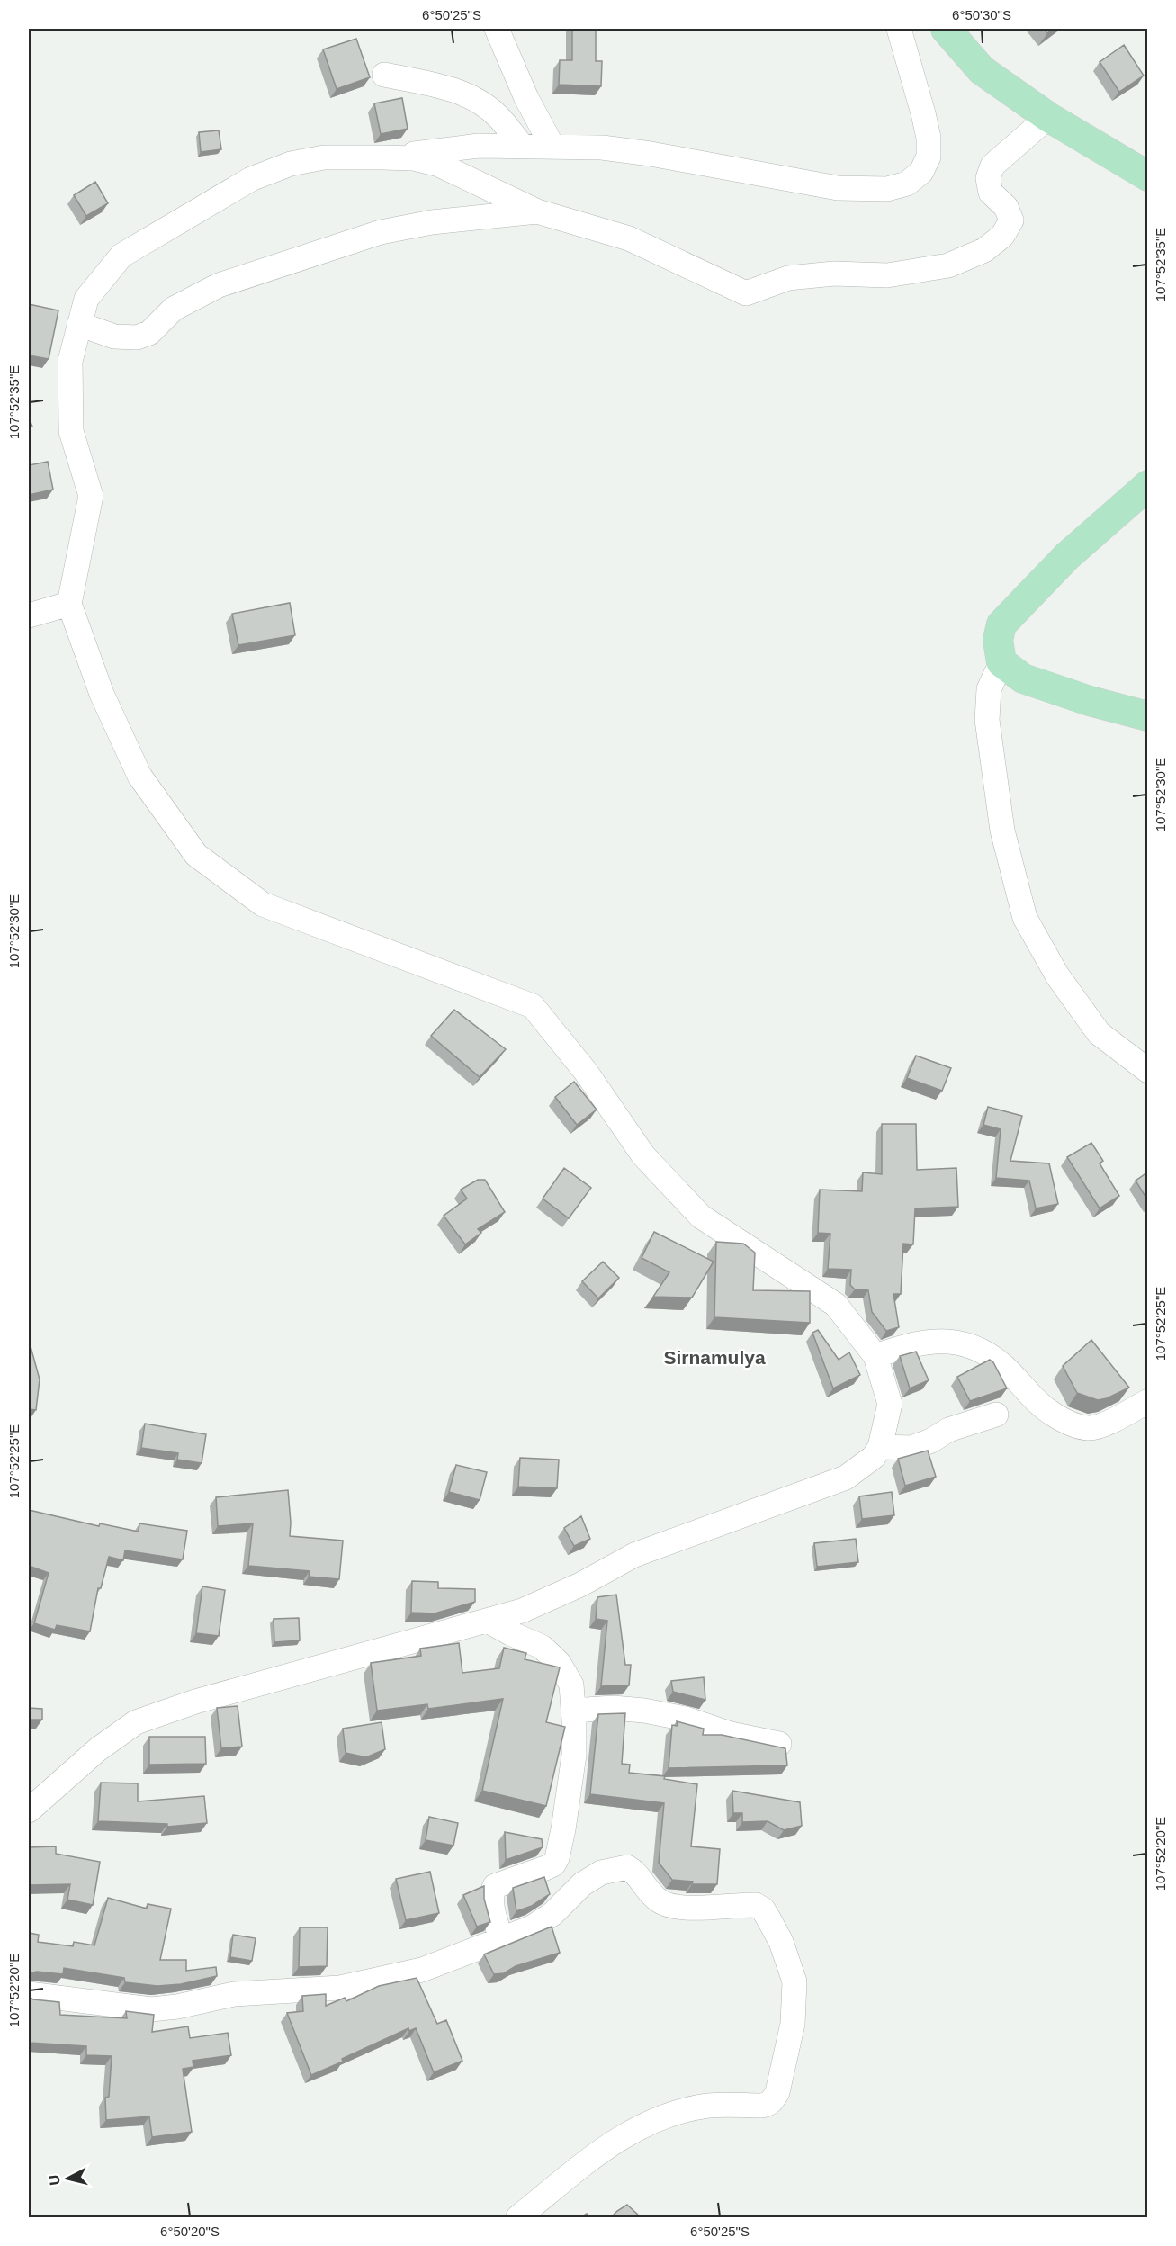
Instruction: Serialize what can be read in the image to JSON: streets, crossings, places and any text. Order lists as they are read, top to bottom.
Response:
{
  "districts": ["Sirnamulya"],
  "north": "left",
  "coordinates": [
    "6°50'25\"S",
    "6°50'30\"S",
    "107°52'35\"E",
    "107°52'30\"E",
    "107°52'25\"E",
    "107°52'20\"E",
    "6°50'20\"S"
  ]
}
